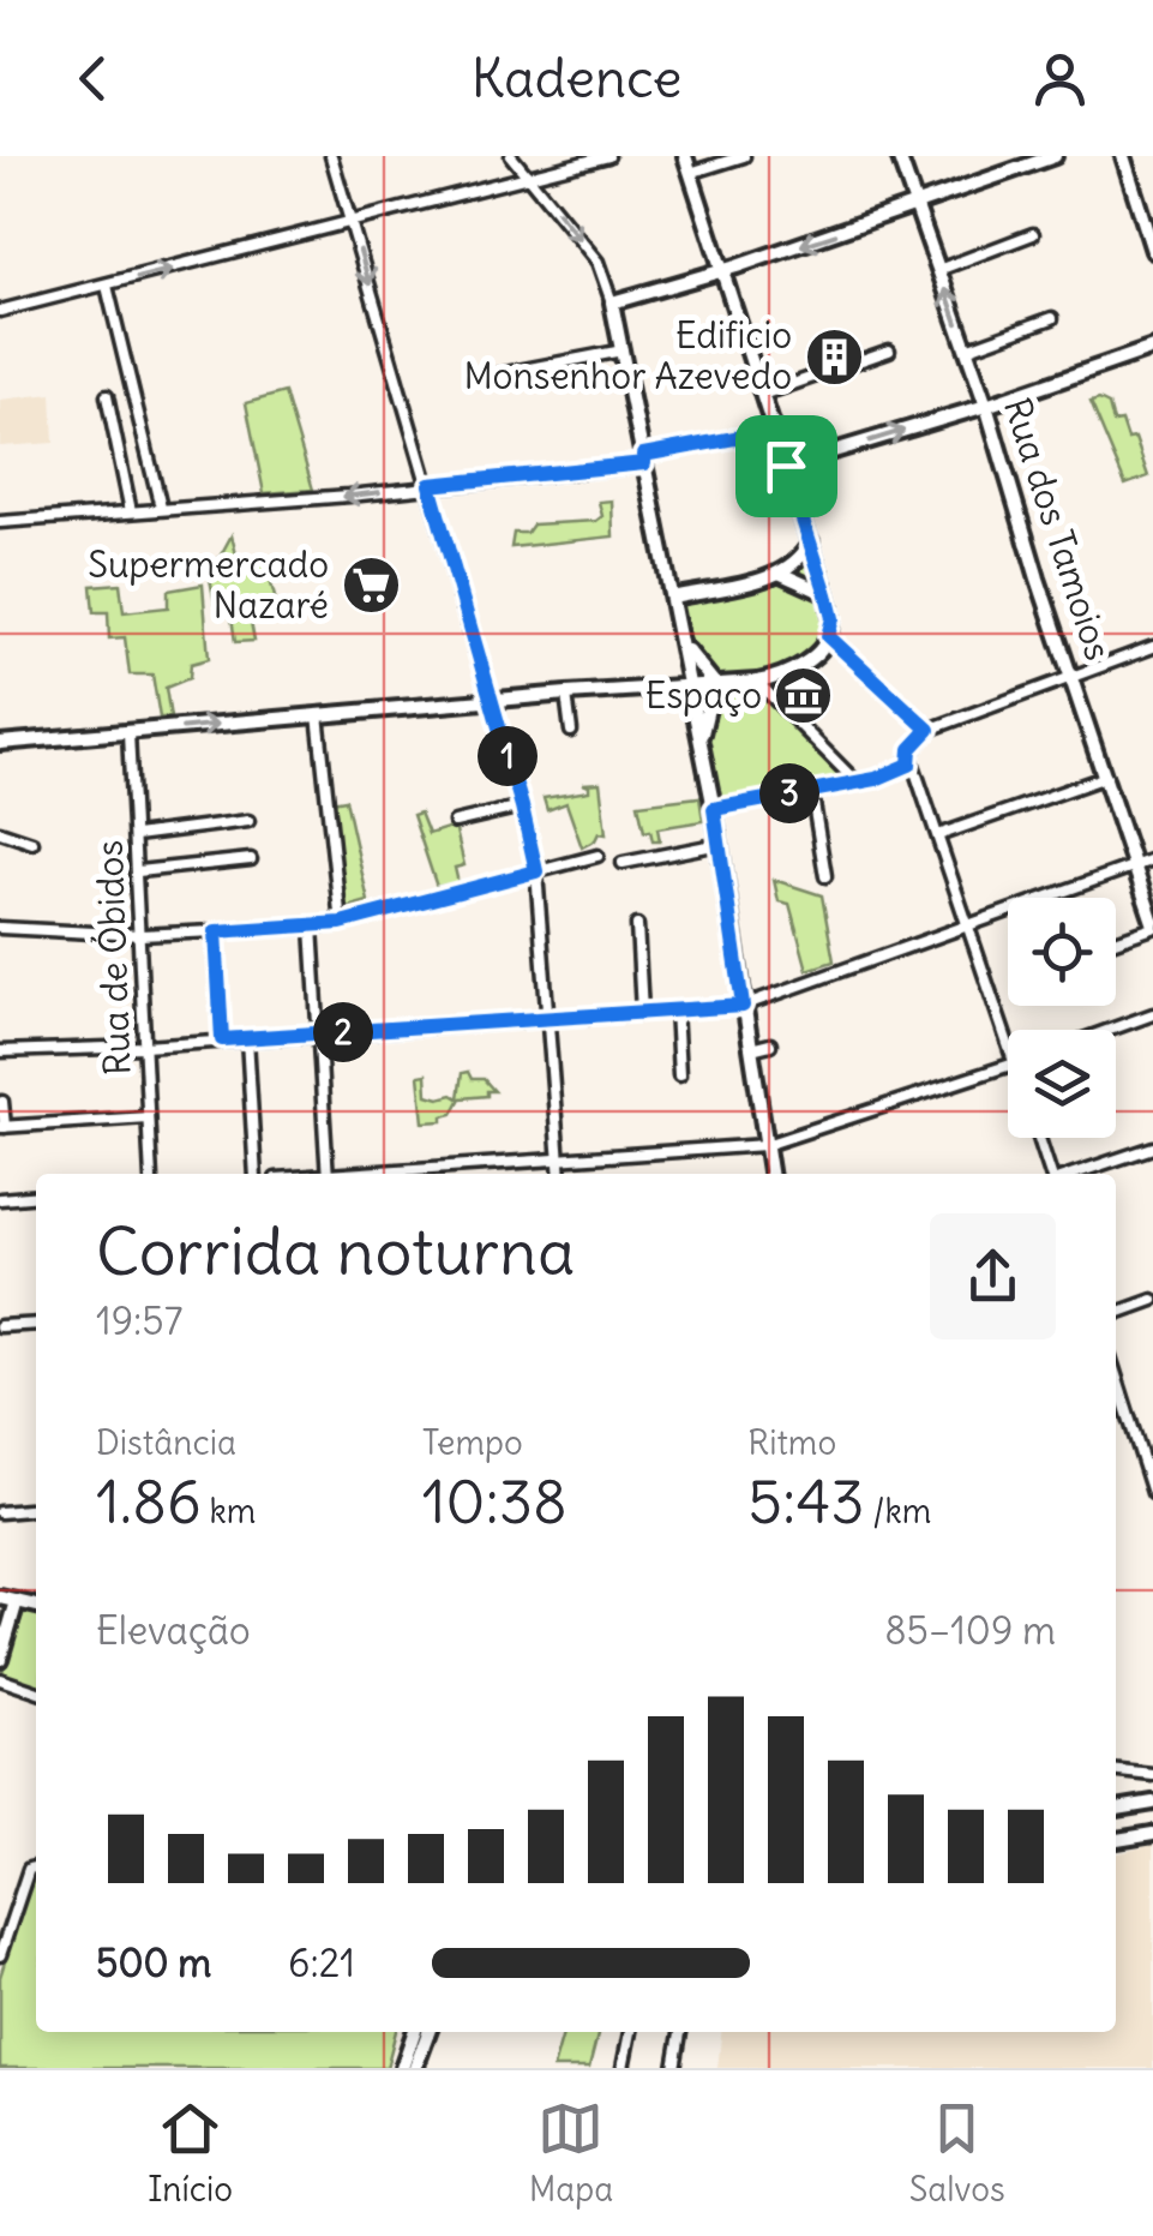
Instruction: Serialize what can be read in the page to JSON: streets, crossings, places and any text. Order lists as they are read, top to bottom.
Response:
{
  "streets": {
    "street": ["Rua dos Tamoios", "Rua de Óbidos"]
  },
  "places": {
    "building": ["Edificio Monsenhor Azevedo"],
    "supermarket": ["Supermercado Nazaré"],
    "museum": ["Espaço"]
  },
  "page": {
    "header": "Kadence",
    "pins": ["1", "3", "2"],
    "heading": ["Corrida noturna", "19:57"],
    "stats": [
      ["Distância", "1.86 km"],
      ["Tempo", "10:38"],
      ["Ritmo", "5:43 /km"]
    ],
    "chart": ["Elevação", "85–109 m"],
    "list": [
      {
        "name": "500 m",
        "note": "6:21"
      }
    ],
    "tabs": ["Início", "Mapa", "Salvos"]
  }
}
